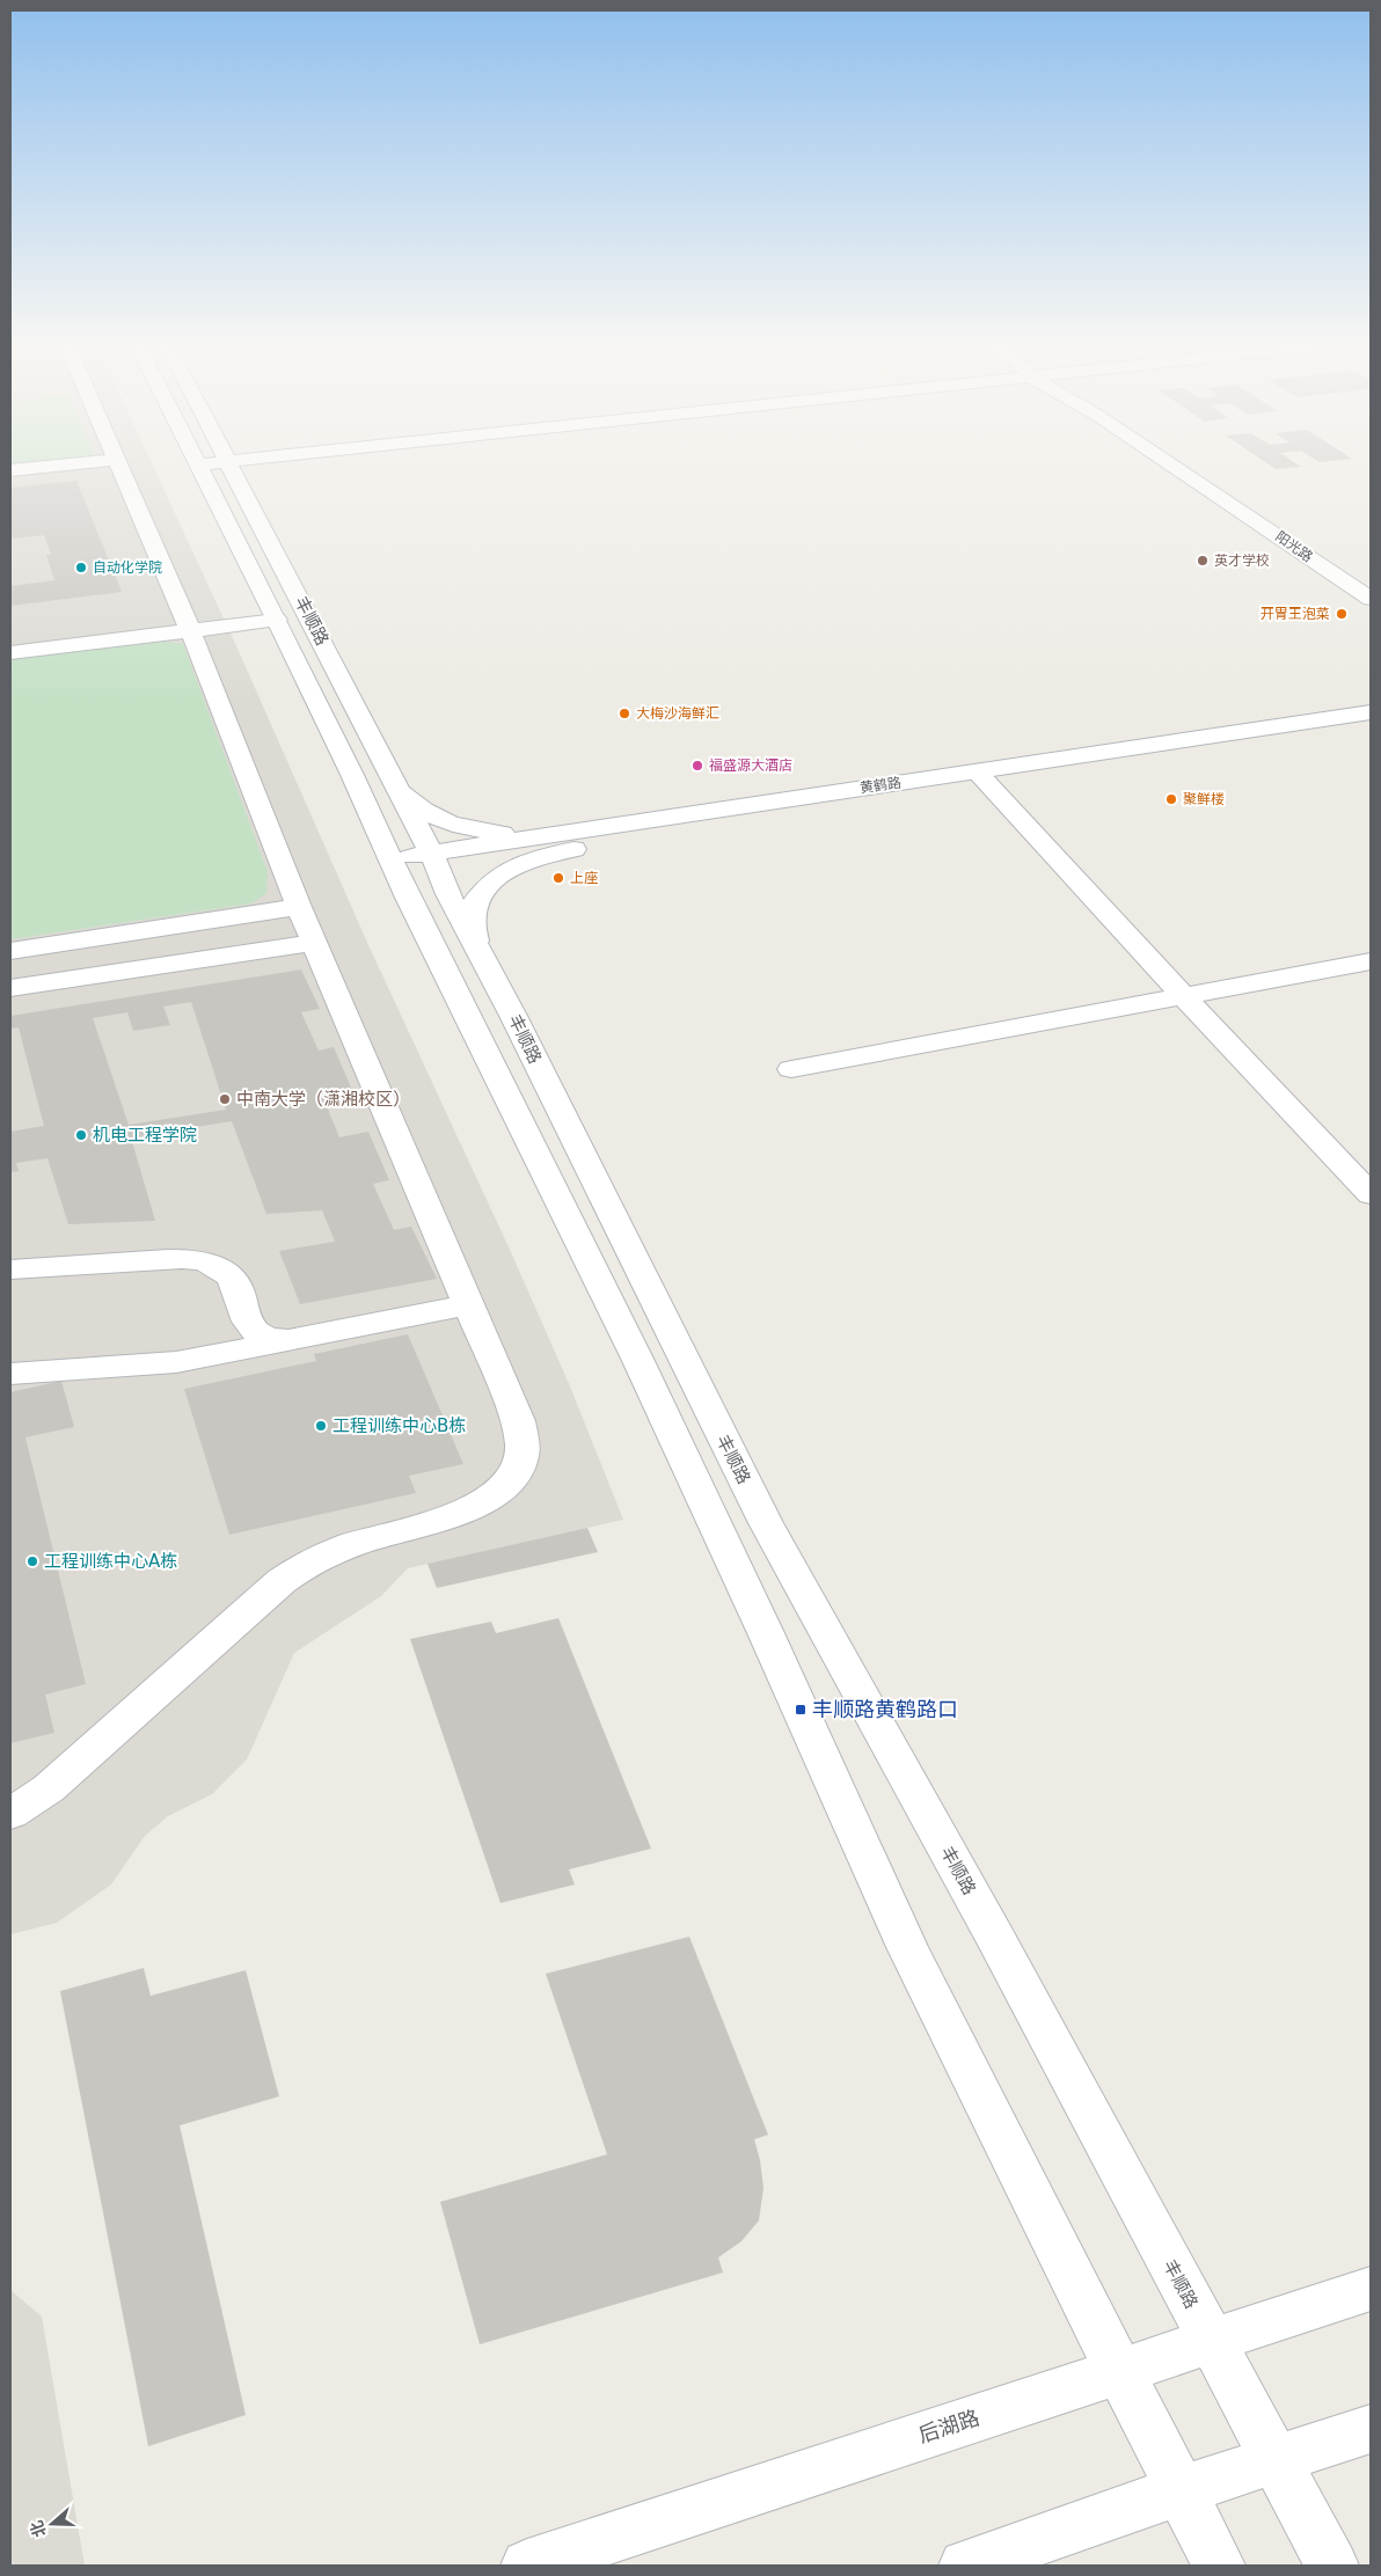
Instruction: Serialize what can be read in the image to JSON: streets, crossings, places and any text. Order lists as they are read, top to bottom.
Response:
{
  "streets": {
    "main road": ["阳光路", "丰顺路", "后湖路"]
  },
  "crossings": [
    ["丰顺路", "后湖路"]
  ],
  "places": {
    "other": [
      "英才学校",
      "自动化学院",
      "开胃王泡菜",
      "大梅沙海鲜汇",
      "福盛源大酒店",
      "聚鲜楼",
      "上座",
      "中南大学（潇湘校区）",
      "机电工程学院",
      "工程训练中心B栋",
      "工程训练中心A栋"
    ],
    "transit": ["丰顺路黄鹤路口"]
  },
  "north": "left"
}
